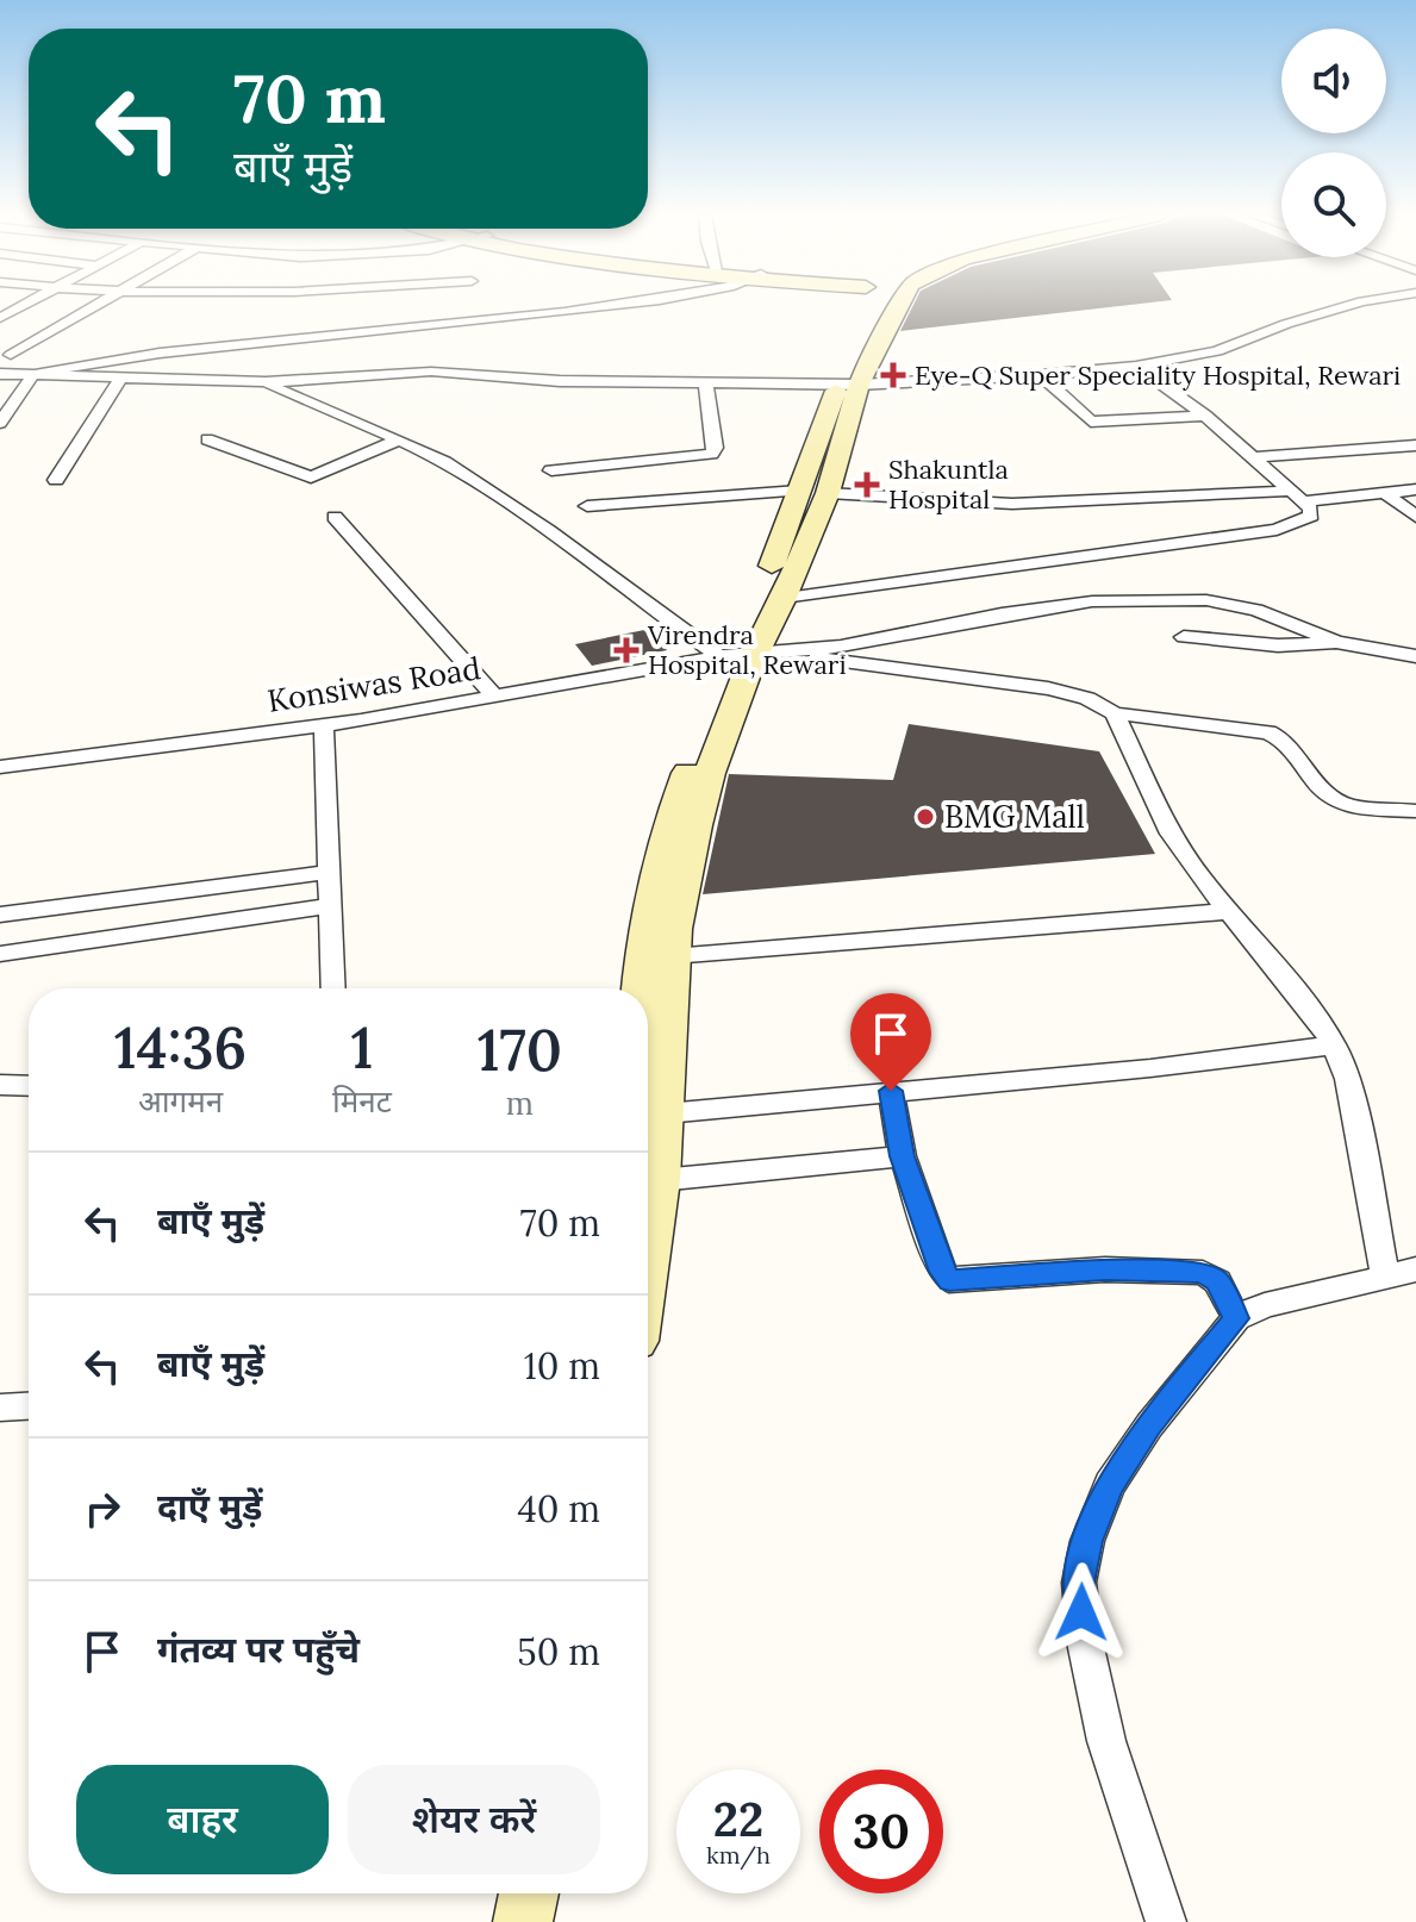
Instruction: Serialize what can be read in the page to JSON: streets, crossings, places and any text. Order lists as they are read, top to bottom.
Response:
{
  "streets": {
    "street": ["Konsiwas Road"]
  },
  "places": {
    "health": ["Eye-Q Super Speciality Hospital, Rewari", "Shakuntla Hospital", "Virendra Hospital, Rewari"],
    "other": ["BMG Mall"]
  },
  "page": {
    "turn": ["70 m", "बाएँ मुड़ें"],
    "eta": [
      "14:36",
      "आगमन",
      "1",
      "मिनट",
      "170",
      "m"
    ],
    "list": [
      {
        "name": "बाएँ मुड़ें",
        "value": "70 m"
      },
      {
        "name": "बाएँ मुड़ें",
        "value": "10 m"
      },
      {
        "name": "दाएँ मुड़ें",
        "value": "40 m"
      },
      {
        "name": "गंतव्य पर पहुँचे",
        "value": "50 m"
      }
    ],
    "buttons": ["बाहर", "शेयर करें"],
    "speed": "22 km/h",
    "limit": "30"
  }
}
